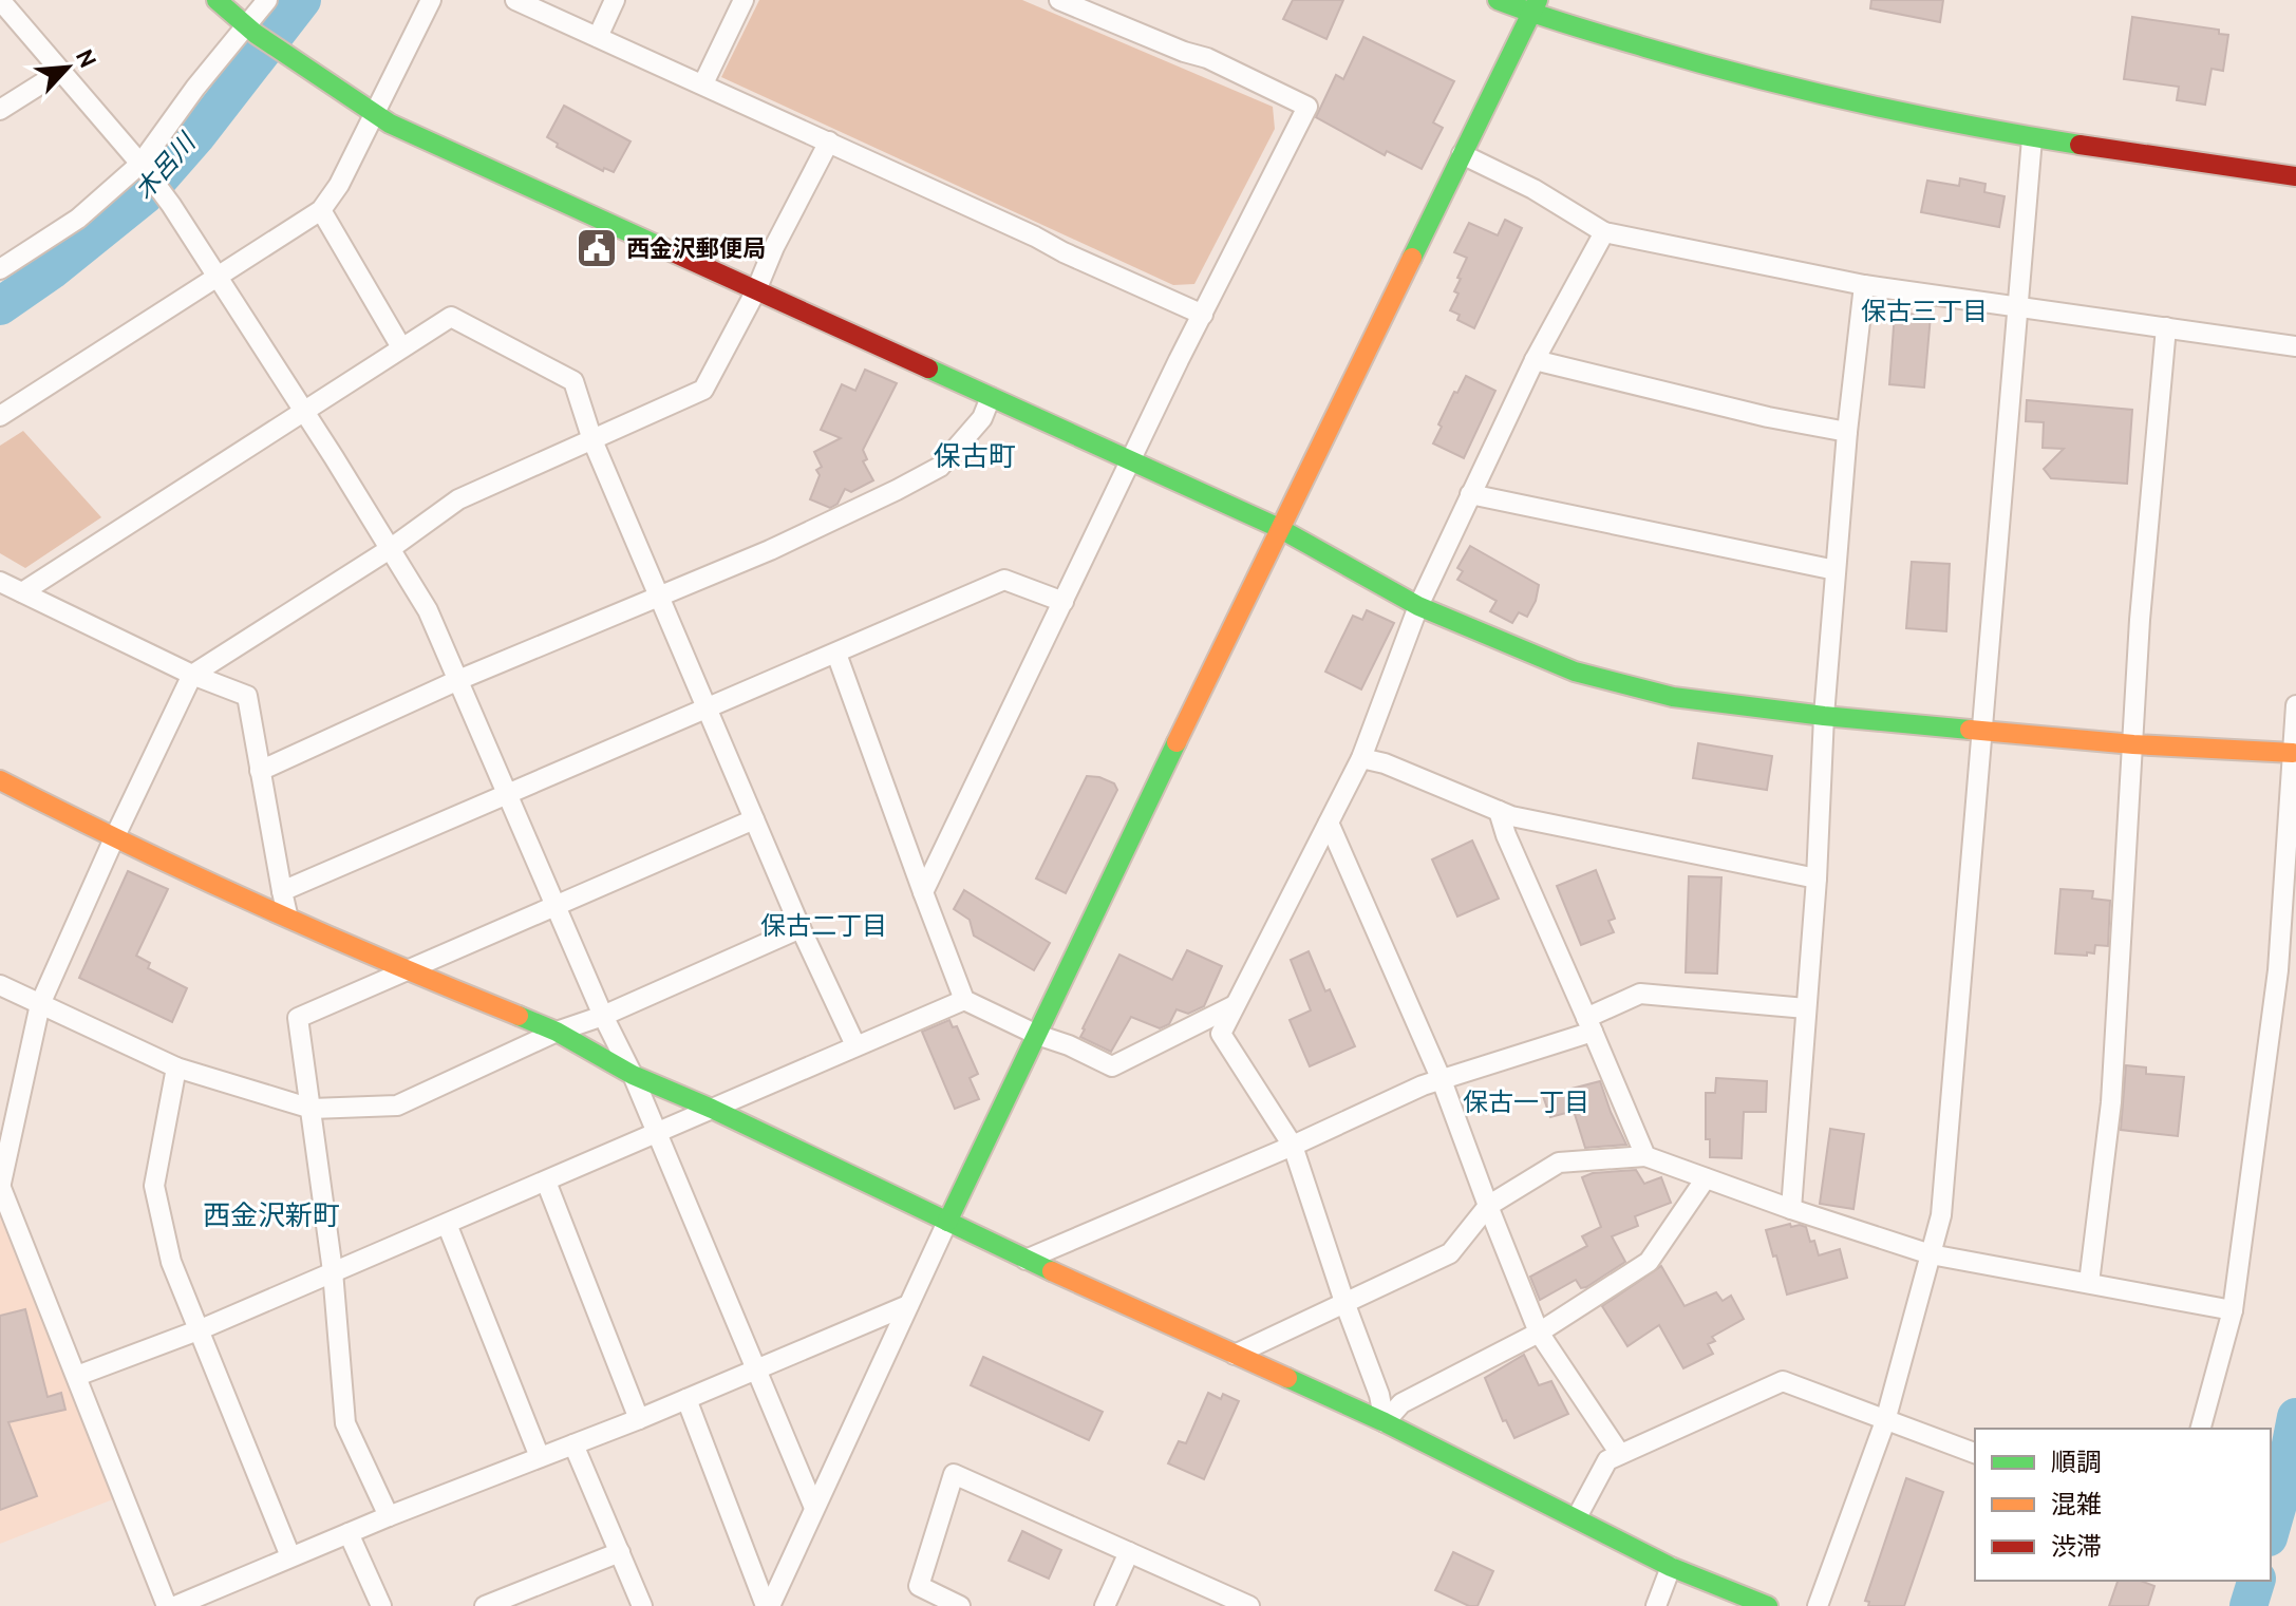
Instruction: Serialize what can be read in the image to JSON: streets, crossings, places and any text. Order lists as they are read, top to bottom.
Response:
{
  "districts": [
    "保古三丁目",
    "保古町",
    "保古二丁目",
    "保古一丁目",
    "西金沢新町"
  ],
  "water": ["木呂川"],
  "places": {
    "public building": ["西金沢郵便局"]
  },
  "legend": ["順調", "混雑", "渋滞"],
  "north": "top right"
}
